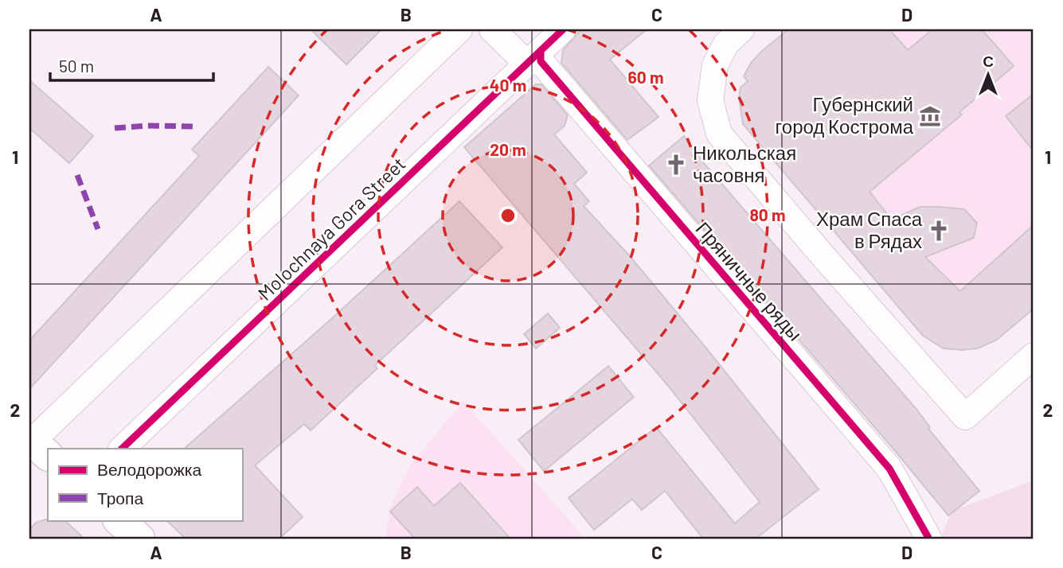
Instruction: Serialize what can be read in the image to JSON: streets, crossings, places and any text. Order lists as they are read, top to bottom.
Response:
{
  "streets": {
    "street": ["Molochnaya Gora Street", "Пряничные ряды"]
  },
  "crossings": [
    ["Molochnaya Gora Street", "Пряничные ряды"]
  ],
  "places": {
    "museum": ["Губернский город Кострома"],
    "church": ["Никольская часовня", "Храм Спаса в Рядах"]
  },
  "legend": ["Велодорожка", "Тропа"],
  "scale_bar": "50 m",
  "north": "top",
  "grid": {
    "columns": [
      "A",
      "B",
      "C",
      "D"
    ],
    "rows": ["1", "2"]
  },
  "rings": [
    "60 m",
    "40 m",
    "20 m",
    "80 m"
  ]
}
